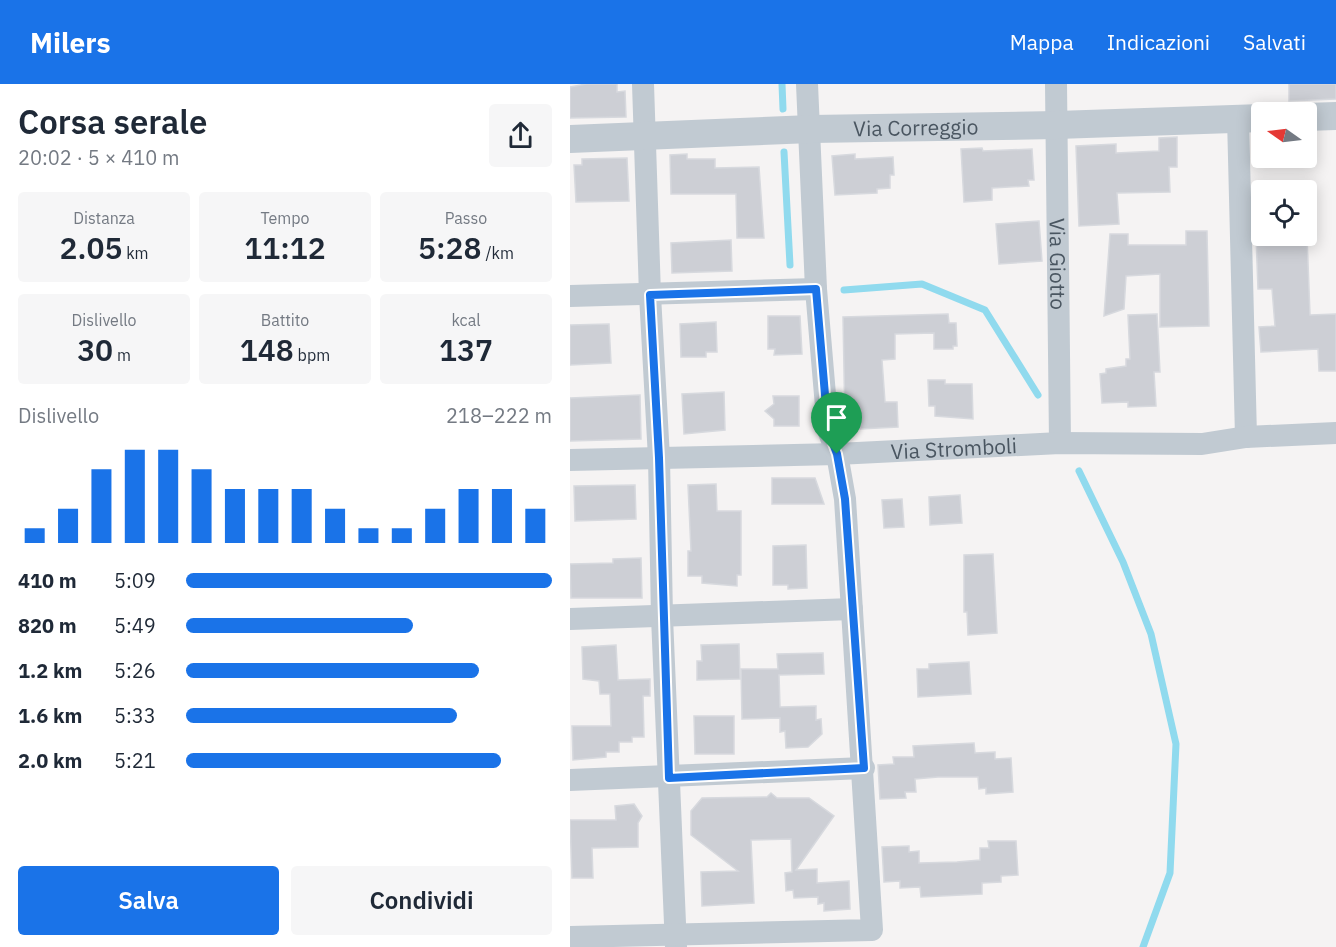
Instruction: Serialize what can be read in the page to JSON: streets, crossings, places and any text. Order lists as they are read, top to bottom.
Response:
{
  "streets": {
    "street": ["Via Correggio", "Via Giotto", "Via Stromboli"]
  },
  "crossings": [
    ["Via Correggio", "Via Giotto"],
    ["Via Giotto", "Via Stromboli"]
  ],
  "north": "left",
  "page": {
    "header": "Milers",
    "nav": ["Mappa", "Indicazioni", "Salvati"],
    "heading": ["Corsa serale", "20:02 · 5 × 410 m"],
    "stats": [
      ["Distanza", "2.05 km"],
      ["Tempo", "11:12"],
      ["Passo", "5:28 /km"],
      ["Dislivello", "30 m"],
      ["Battito", "148 bpm"],
      ["kcal", "137"]
    ],
    "chart": ["Dislivello", "218–222 m"],
    "list": [
      {
        "name": "410 m",
        "note": "5:09"
      },
      {
        "name": "820 m",
        "note": "5:49"
      },
      {
        "name": "1.2 km",
        "note": "5:26"
      },
      {
        "name": "1.6 km",
        "note": "5:33"
      },
      {
        "name": "2.0 km",
        "note": "5:21"
      }
    ],
    "buttons": ["Salva", "Condividi"]
  }
}
